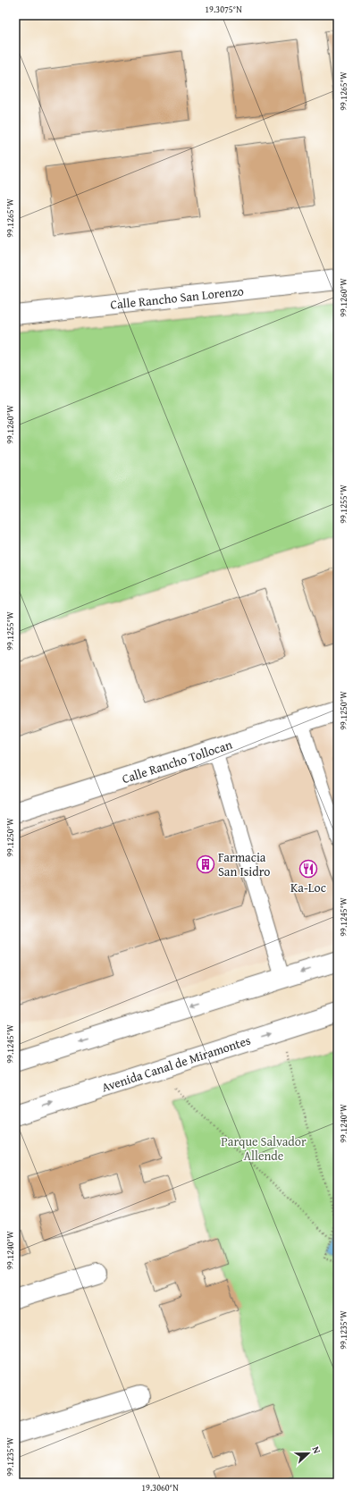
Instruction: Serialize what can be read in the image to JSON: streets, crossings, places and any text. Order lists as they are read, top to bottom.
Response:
{
  "streets": {
    "street": ["Calle Rancho San Lorenzo", "Calle Rancho Tollocan", "Avenida Canal de Miramontes"]
  },
  "parks": ["Parque Salvador Allende"],
  "places": {
    "building": ["Farmacia San Isidro"],
    "restaurant": ["Ka-Loc"]
  },
  "north": "right",
  "coordinates": [
    "19.3075°N",
    "99.1265°W",
    "99.1260°W",
    "99.1255°W",
    "99.1250°W",
    "99.1245°W",
    "99.1240°W",
    "99.1235°W",
    "19.3060°N"
  ]
}
